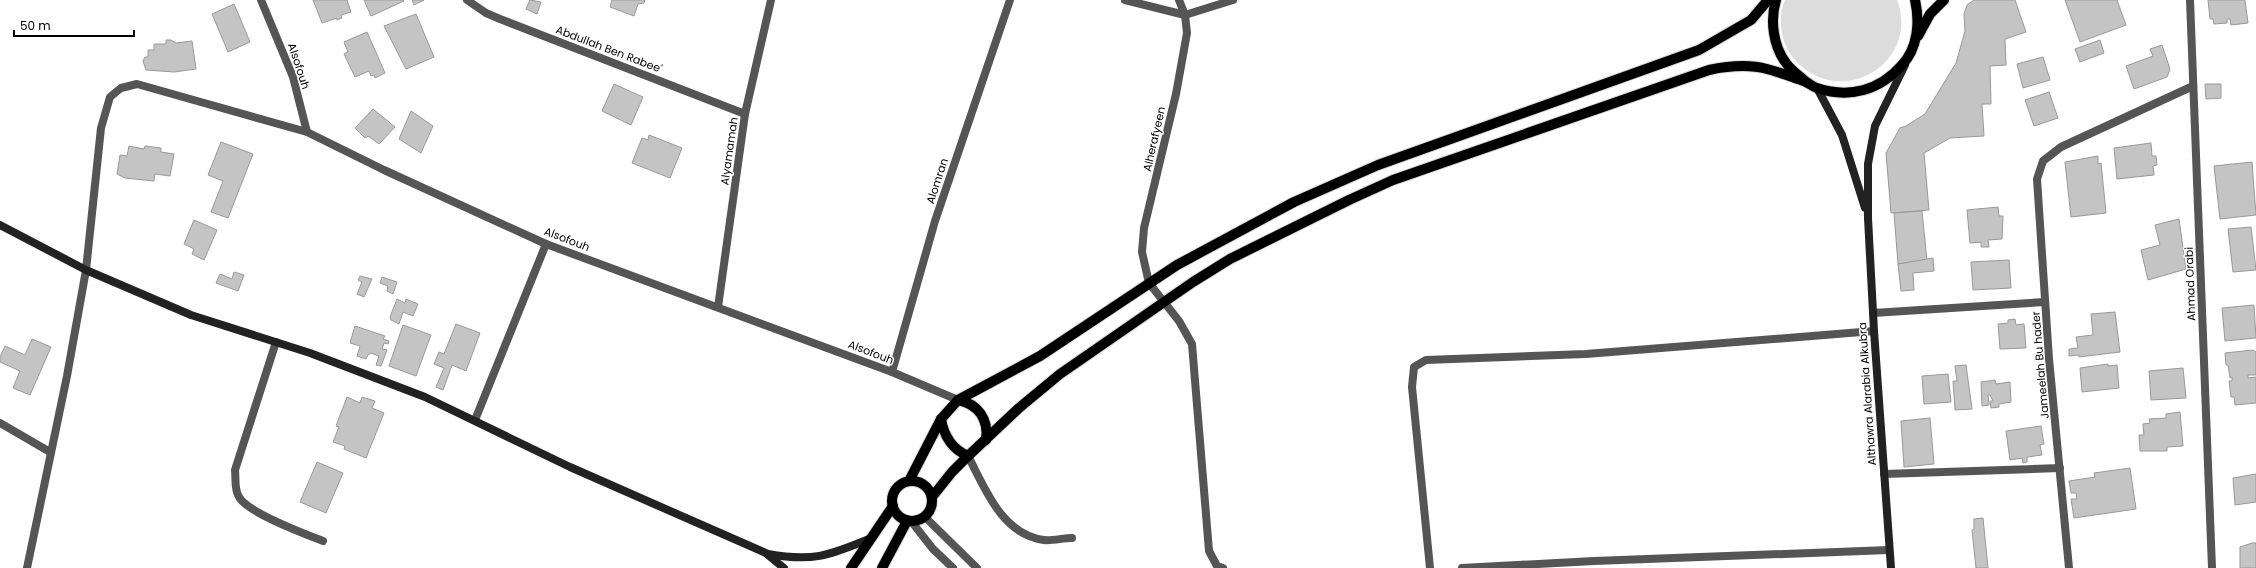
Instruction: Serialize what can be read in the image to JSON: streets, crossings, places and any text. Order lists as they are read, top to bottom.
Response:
{
  "streets": {
    "street": [
      "Abdullah Ben Rabee'",
      "Alsofouh",
      "Alherafyeen",
      "Alyamamah",
      "Alomran",
      "Ahmad Orabi",
      "Jameelah Bu hader",
      "Althawra Alarabia Alkubra"
    ]
  },
  "crossings": [
    ["Abdullah Ben Rabee'", "Alyamamah"],
    ["Alsofouh", "Alyamamah"],
    ["Alsofouh", "Alomran"],
    ["Ahmad Orabi", "Jameelah Bu hader"]
  ],
  "scale_bar": "50 m"
}
